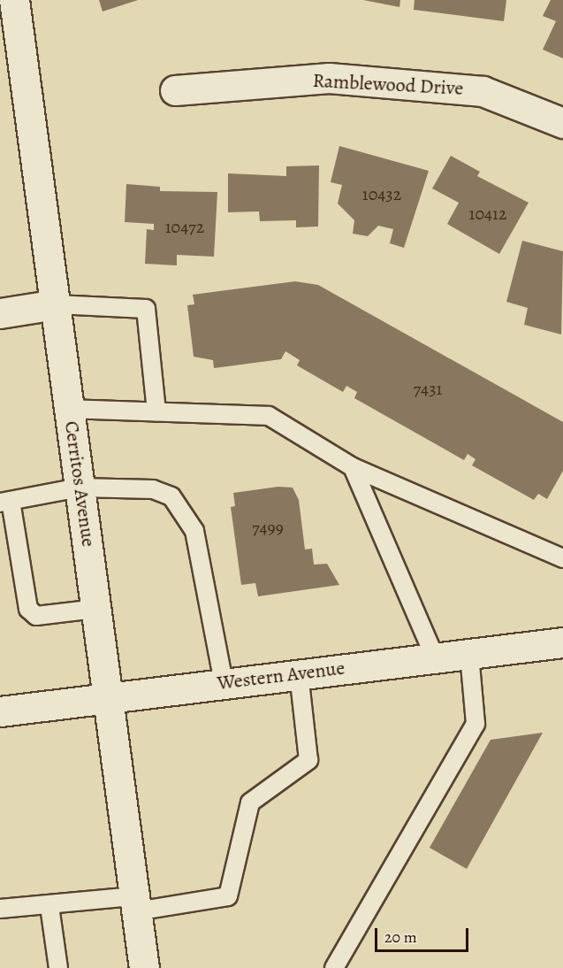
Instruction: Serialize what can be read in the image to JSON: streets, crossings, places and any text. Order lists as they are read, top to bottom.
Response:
{
  "streets": {
    "street": ["Ramblewood Drive", "Cerritos Avenue", "Western Avenue"]
  },
  "crossings": [
    ["Cerritos Avenue", "Western Avenue"]
  ],
  "house_numbers": [
    "10432",
    "10412",
    "10472",
    "7431",
    "7499"
  ],
  "scale_bar": "20 m"
}
